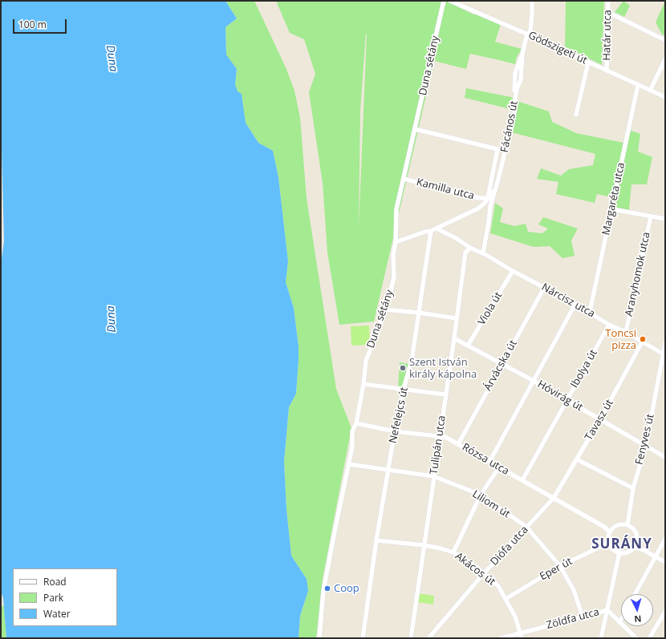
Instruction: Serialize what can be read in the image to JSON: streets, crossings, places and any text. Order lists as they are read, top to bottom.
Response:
{
  "streets": {
    "street": [
      "Határ utca",
      "Gödszigeti út",
      "Duna sétány",
      "Fácános út",
      "Kamilla utca",
      "Margaréta utca",
      "Aranyhomok utca",
      "Nárcisz utca",
      "Viola út",
      "Árvácska út",
      "Ibolya út",
      "Hóvirág út",
      "Nefelejcs út",
      "Tavasz út",
      "Fenyves út",
      "Tulipán utca",
      "Rózsa utca",
      "Liliom út",
      "Diófa utca",
      "Akácos út",
      "Eper út",
      "Zöldfa utca"
    ]
  },
  "crossings": [
    ["Határ utca", "Gödszigeti út"],
    ["Gödszigeti út", "Fácános út"],
    ["Gödszigeti út", "Margaréta utca"],
    ["Duna sétány", "Kamilla utca"],
    ["Duna sétány", "Rózsa utca"],
    ["Duna sétány", "Liliom út"],
    ["Fácános út", "Nárcisz utca"],
    ["Margaréta utca", "Nárcisz utca"],
    ["Aranyhomok utca", "Nárcisz utca"],
    ["Nárcisz utca", "Viola út"],
    ["Nárcisz utca", "Árvácska út"],
    ["Nárcisz utca", "Ibolya út"],
    ["Nárcisz utca", "Tavasz út"],
    ["Nárcisz utca", "Fenyves út"],
    ["Nárcisz utca", "Tulipán utca"],
    ["Viola út", "Hóvirág út"],
    ["Árvácska út", "Hóvirág út"],
    ["Árvácska út", "Rózsa utca"],
    ["Ibolya út", "Hóvirág út"],
    ["Ibolya út", "Rózsa utca"],
    ["Hóvirág út", "Tavasz út"],
    ["Hóvirág út", "Fenyves út"],
    ["Hóvirág út", "Tulipán utca"],
    ["Nefelejcs út", "Rózsa utca"],
    ["Nefelejcs út", "Liliom út"],
    ["Nefelejcs út", "Akácos út"],
    ["Tavasz út", "Rózsa utca"],
    ["Tavasz út", "Diófa utca"],
    ["Fenyves út", "Eper út"],
    ["Tulipán utca", "Rózsa utca"],
    ["Tulipán utca", "Liliom út"],
    ["Tulipán utca", "Akácos út"],
    ["Rózsa utca", "Diófa utca"],
    ["Liliom út", "Diófa utca"],
    ["Liliom út", "Eper út"],
    ["Liliom út", "Zöldfa utca"],
    ["Diófa utca", "Akácos út"],
    ["Akácos út", "Eper út"],
    ["Akácos út", "Zöldfa utca"]
  ],
  "districts": ["SURÁNY"],
  "water": ["Duna"],
  "places": ["Toncsi pizza", "Szent István király kápolna", "Coop"],
  "legend": ["Road", "Park", "Water"],
  "scale_bar": "100 m",
  "north": "bottom"
}
